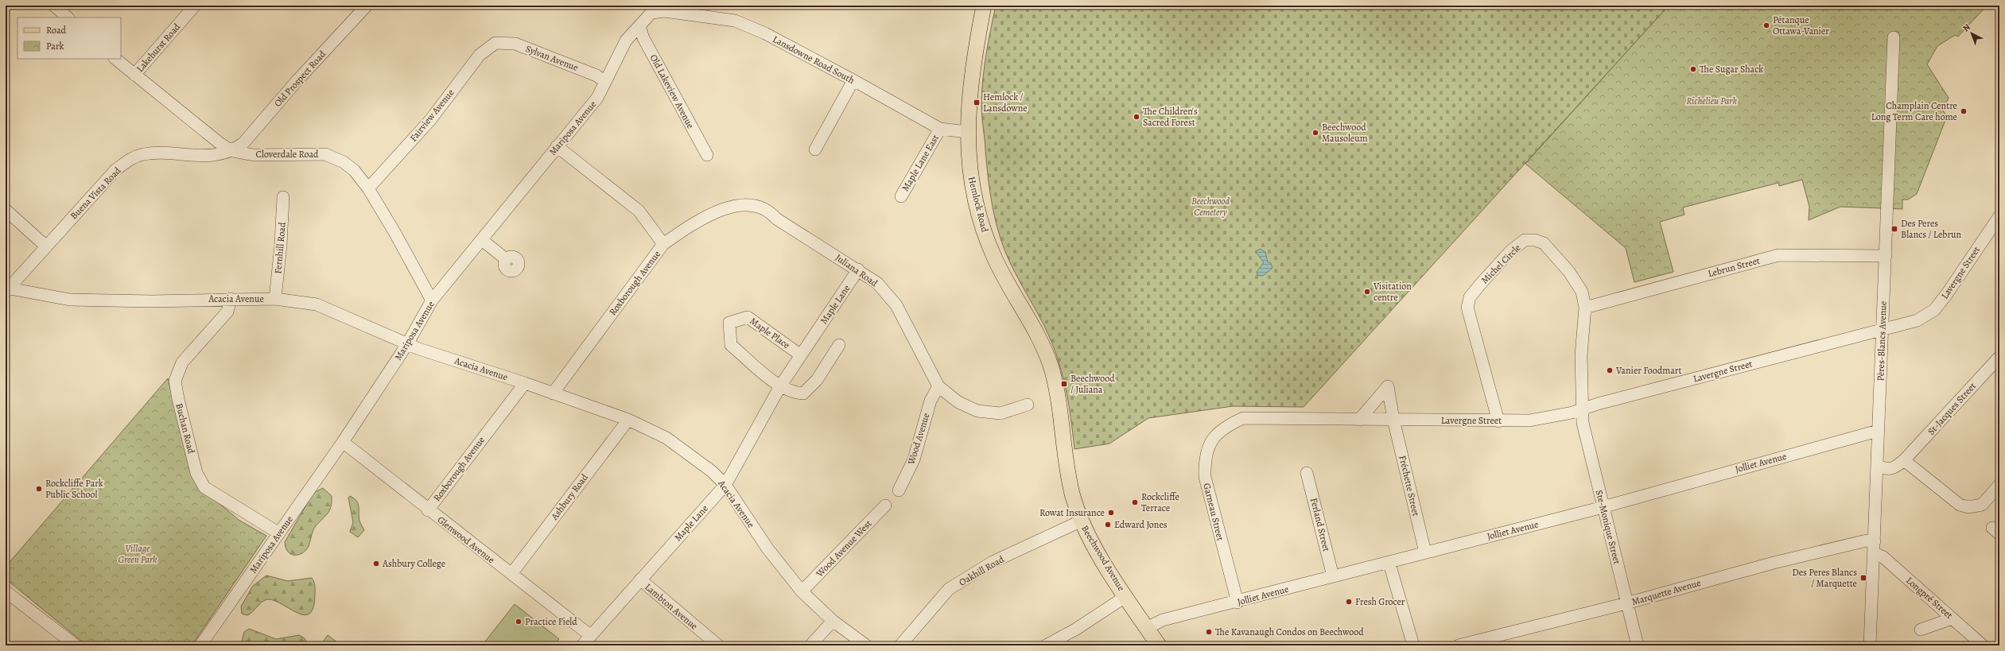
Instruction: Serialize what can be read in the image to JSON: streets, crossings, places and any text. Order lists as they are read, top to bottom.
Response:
{
  "streets": {
    "main road": ["Hemlock Road", "Beechwood Avenue"],
    "street": [
      "Lakehurst Road",
      "Sylvan Avenue",
      "Lansdowne Road South",
      "Old Prospect Road",
      "Old Lakeview Avenue",
      "Fairview Avenue",
      "Mariposa Avenue",
      "Cloverdale Road",
      "Maple Lane East",
      "Buena Vista Road",
      "Fernhill Road",
      "Michel Circle",
      "Lebrun Street",
      "Juliana Road",
      "Lavergne Street",
      "Roxborough Avenue",
      "Acacia Avenue",
      "Maple Lane",
      "Maple Place",
      "Pères-Blancs Avenue",
      "St-Jacques Street",
      "Buchan Road",
      "Wood Avenue",
      "Jolliet Avenue",
      "Fréchette Street",
      "Ashbury Road",
      "Garneau Street",
      "Ferland Street",
      "Ste-Monique Street",
      "Glenwood Avenue",
      "Wood Avenue West",
      "Oakhill Road",
      "Marquette Avenue",
      "Longpré Street",
      "Lambton Avenue"
    ]
  },
  "crossings": [
    ["Lakehurst Road", "Cloverdale Road"],
    ["Sylvan Avenue", "Fairview Avenue"],
    ["Sylvan Avenue", "Mariposa Avenue"],
    ["Lansdowne Road South", "Old Lakeview Avenue"],
    ["Lansdowne Road South", "Mariposa Avenue"],
    ["Lansdowne Road South", "Maple Lane East"],
    ["Lansdowne Road South", "Hemlock Road"],
    ["Old Prospect Road", "Cloverdale Road"],
    ["Old Prospect Road", "Buena Vista Road"],
    ["Old Lakeview Avenue", "Mariposa Avenue"],
    ["Fairview Avenue", "Cloverdale Road"],
    ["Mariposa Avenue", "Cloverdale Road"],
    ["Mariposa Avenue", "Roxborough Avenue"],
    ["Mariposa Avenue", "Acacia Avenue"],
    ["Mariposa Avenue", "Buchan Road"],
    ["Mariposa Avenue", "Glenwood Avenue"],
    ["Cloverdale Road", "Buena Vista Road"],
    ["Buena Vista Road", "Acacia Avenue"],
    ["Hemlock Road", "Beechwood Avenue"],
    ["Fernhill Road", "Acacia Avenue"],
    ["Michel Circle", "Lebrun Street"],
    ["Michel Circle", "Lavergne Street"],
    ["Michel Circle", "Ste-Monique Street"],
    ["Lebrun Street", "Pères-Blancs Avenue"],
    ["Juliana Road", "Roxborough Avenue"],
    ["Juliana Road", "Maple Lane"],
    ["Juliana Road", "Wood Avenue"],
    ["Lavergne Street", "Pères-Blancs Avenue"],
    ["Lavergne Street", "Fréchette Street"],
    ["Lavergne Street", "Garneau Street"],
    ["Lavergne Street", "Ste-Monique Street"],
    ["Roxborough Avenue", "Acacia Avenue"],
    ["Roxborough Avenue", "Glenwood Avenue"],
    ["Acacia Avenue", "Maple Lane"],
    ["Acacia Avenue", "Buchan Road"],
    ["Acacia Avenue", "Ashbury Road"],
    ["Acacia Avenue", "Wood Avenue West"],
    ["Maple Lane", "Maple Place"],
    ["Maple Lane", "Glenwood Avenue"],
    ["Maple Lane", "Lambton Avenue"],
    ["Pères-Blancs Avenue", "St-Jacques Street"],
    ["Pères-Blancs Avenue", "Jolliet Avenue"],
    ["Pères-Blancs Avenue", "Marquette Avenue"],
    ["Pères-Blancs Avenue", "Longpré Street"],
    ["Jolliet Avenue", "Fréchette Street"],
    ["Jolliet Avenue", "Garneau Street"],
    ["Jolliet Avenue", "Ferland Street"],
    ["Jolliet Avenue", "Ste-Monique Street"],
    ["Jolliet Avenue", "Beechwood Avenue"],
    ["Ashbury Road", "Glenwood Avenue"],
    ["Ste-Monique Street", "Marquette Avenue"],
    ["Beechwood Avenue", "Oakhill Road"]
  ],
  "parks": ["Richelieu Park", "Beechwood Cemetery", "Village Green Park"],
  "places": {
    "other": [
      "Pétanque Ottawa-Vanier",
      "The Sugar Shack",
      "Champlain Centre Long Term Care home",
      "The Children's Sacred Forest",
      "Beechwood Mausoleum",
      "Visitation centre",
      "Vanier Foodmart",
      "Rockcliffe Park Public School",
      "Rockcliffe Terrace",
      "Rowat Insurance",
      "Edward Jones",
      "Ashbury College",
      "Fresh Grocer",
      "Practice Field",
      "The Kavanaugh Condos on Beechwood"
    ],
    "transit": [
      "Hemlock / Lansdowne",
      "Des Peres Blancs / Lebrun",
      "Beechwood / Juliana",
      "Des Peres Blancs / Marquette"
    ]
  },
  "legend": ["Road", "Park"],
  "north": "top left"
}
